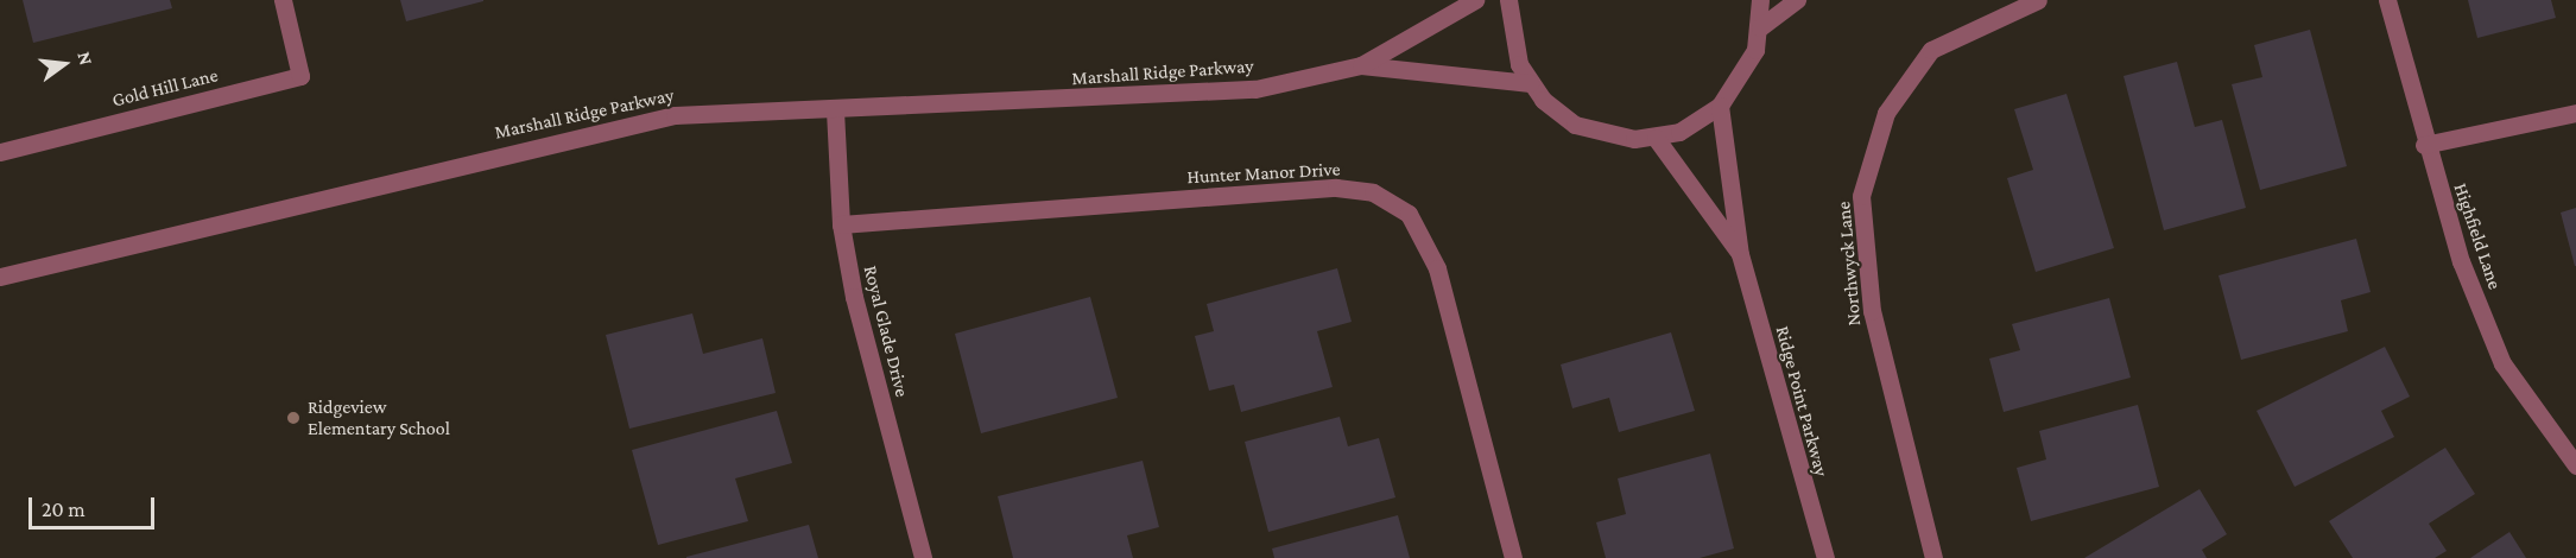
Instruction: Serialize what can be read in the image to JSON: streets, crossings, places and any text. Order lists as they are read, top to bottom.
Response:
{
  "streets": {
    "street": [
      "Marshall Ridge Parkway",
      "Gold Hill Lane",
      "Hunter Manor Drive",
      "Highfield Lane",
      "Northwyck Lane",
      "Royal Glade Drive",
      "Ridge Point Parkway"
    ]
  },
  "crossings": [
    ["Marshall Ridge Parkway", "Royal Glade Drive"],
    ["Hunter Manor Drive", "Royal Glade Drive"]
  ],
  "places": ["Ridgeview Elementary School"],
  "scale_bar": "20 m",
  "north": "right"
}
